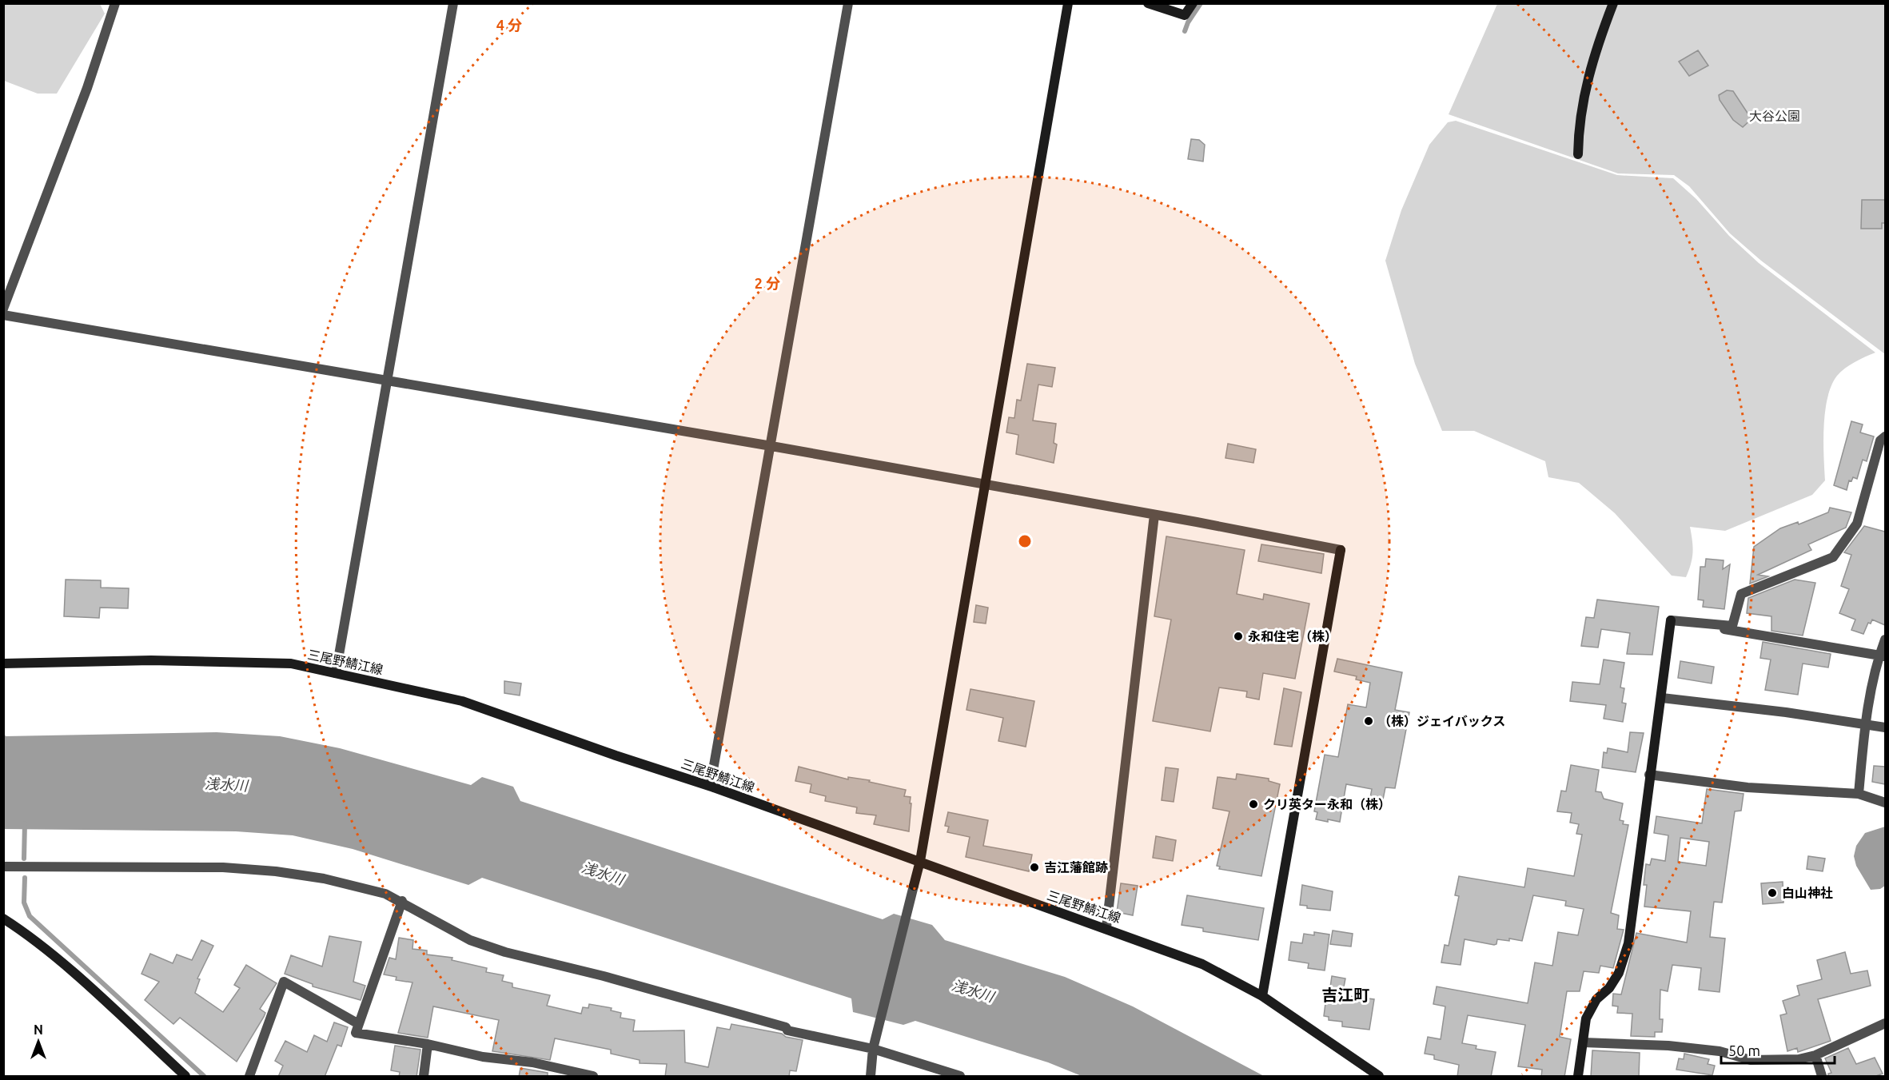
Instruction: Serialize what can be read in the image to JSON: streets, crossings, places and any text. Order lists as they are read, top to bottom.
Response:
{
  "streets": {
    "street": ["三尾野鯖江線"]
  },
  "districts": ["吉江町"],
  "water": ["浅水川"],
  "parks": ["大谷公園"],
  "places": [
    "永和住宅（株）",
    "（株）ジェイバックス",
    "クリ英ター永和（株）",
    "吉江藩館跡",
    "白山神社"
  ],
  "scale_bar": "50 m",
  "north": "top",
  "rings": ["4 分", "2 分"]
}
